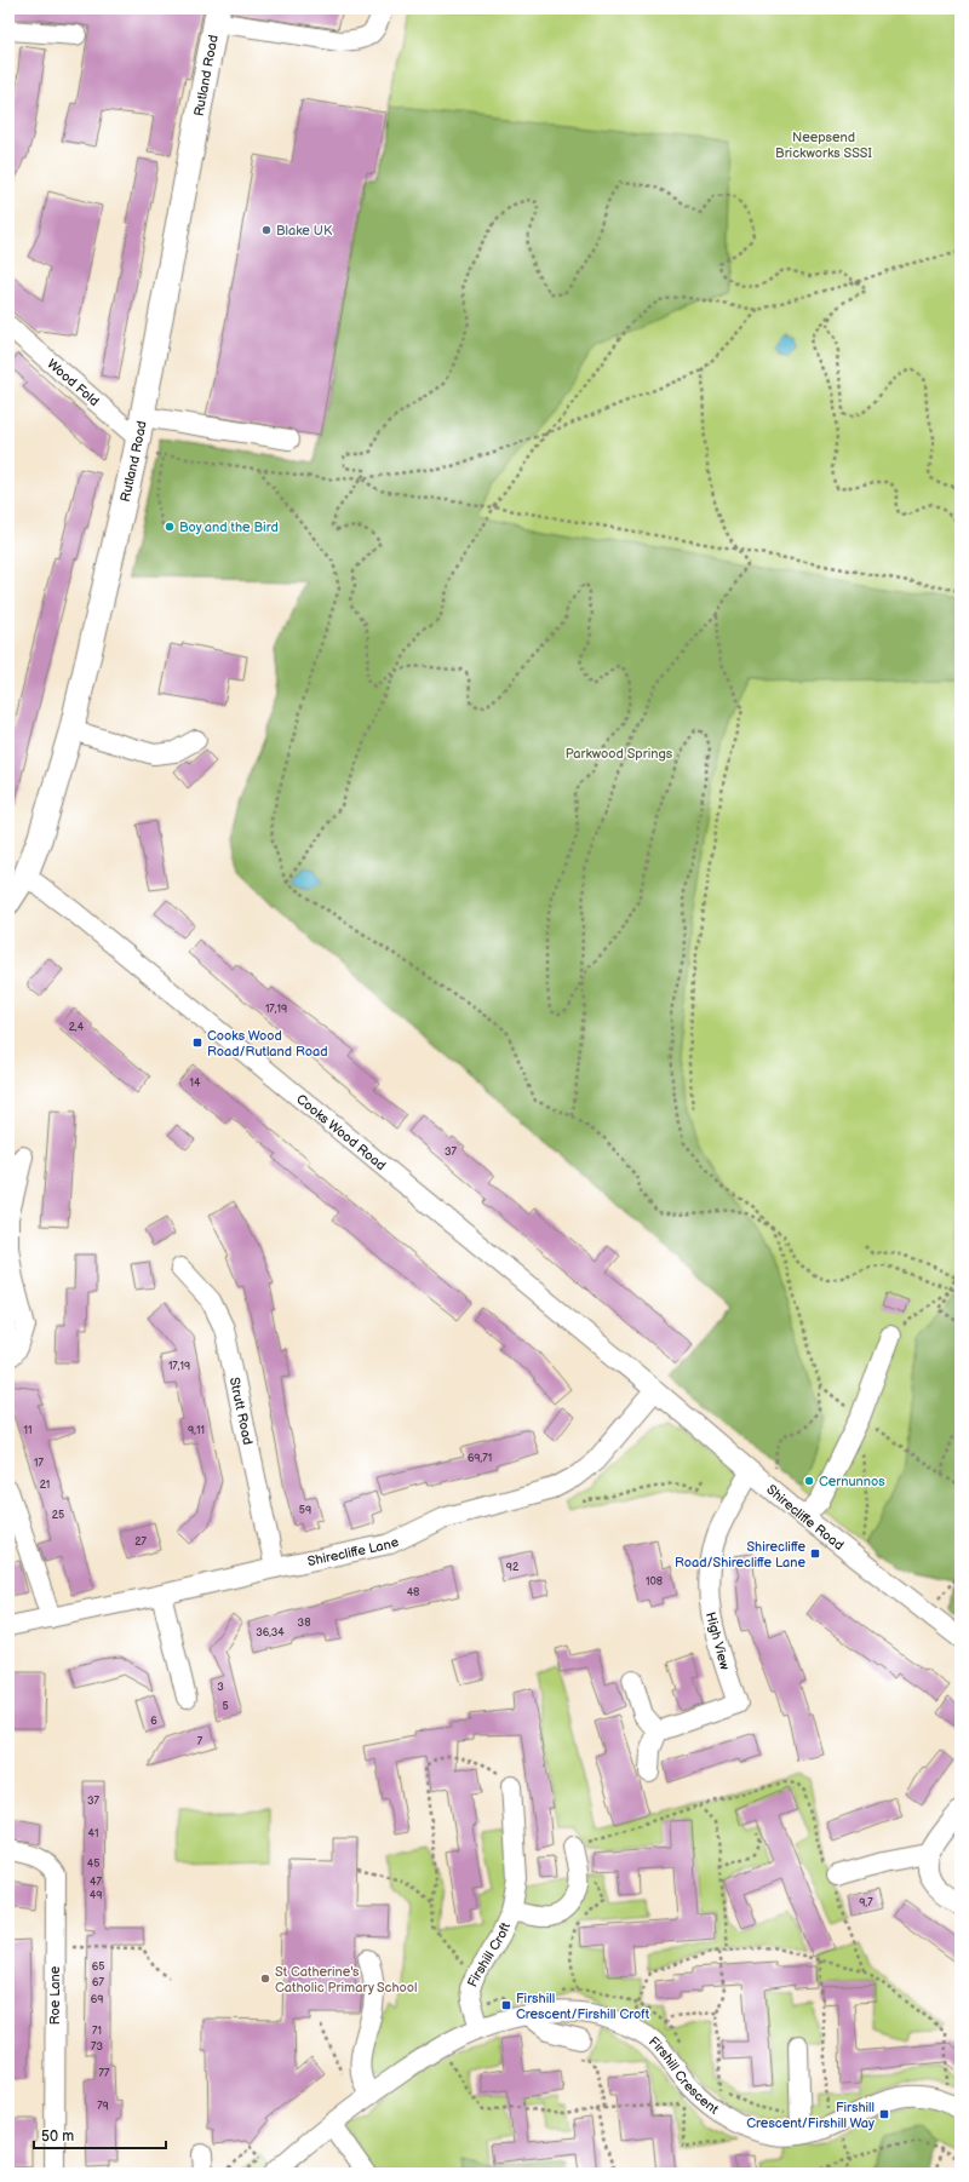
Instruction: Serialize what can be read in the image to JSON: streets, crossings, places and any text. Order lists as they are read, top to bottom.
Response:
{
  "streets": {
    "main road": ["Rutland Road"],
    "street": [
      "Wood Fold",
      "Cooks Wood Road",
      "Strutt Road",
      "Shirecliffe Road",
      "Shirecliffe Lane",
      "High View",
      "Firshill Croft",
      "Roe Lane",
      "Firshill Crescent"
    ]
  },
  "crossings": [
    ["Rutland Road", "Wood Fold"],
    ["Rutland Road", "Cooks Wood Road"],
    ["Cooks Wood Road", "Shirecliffe Road"],
    ["Cooks Wood Road", "Shirecliffe Lane"],
    ["Strutt Road", "Shirecliffe Lane"],
    ["Shirecliffe Road", "Shirecliffe Lane"],
    ["Shirecliffe Road", "High View"],
    ["Firshill Croft", "Firshill Crescent"]
  ],
  "parks": ["Neepsend Brickworks SSSI", "Parkwood Springs"],
  "places": {
    "other": [
      "Blake UK",
      "Boy and the Bird",
      "Cernunnos",
      "St Catherine's Catholic Primary School"
    ],
    "transit": [
      "Cooks Wood Road/Rutland Road",
      "Shirecliffe Road/Shirecliffe Lane",
      "Firshill Crescent/Firshill Croft",
      "Firshill Crescent/Firshill Way"
    ]
  },
  "house_numbers": [
    "17,19",
    "2,4",
    "14",
    "37",
    "17,19",
    "11",
    "9,11",
    "69,71",
    "17",
    "21",
    "59",
    "25",
    "27",
    "92",
    "108",
    "48",
    "38",
    "36,34",
    "3",
    "5",
    "6",
    "7",
    "37",
    "41",
    "45",
    "47",
    "49",
    "9,7",
    "65",
    "67",
    "69",
    "71",
    "73",
    "77",
    "79"
  ],
  "scale_bar": "50 m"
}
